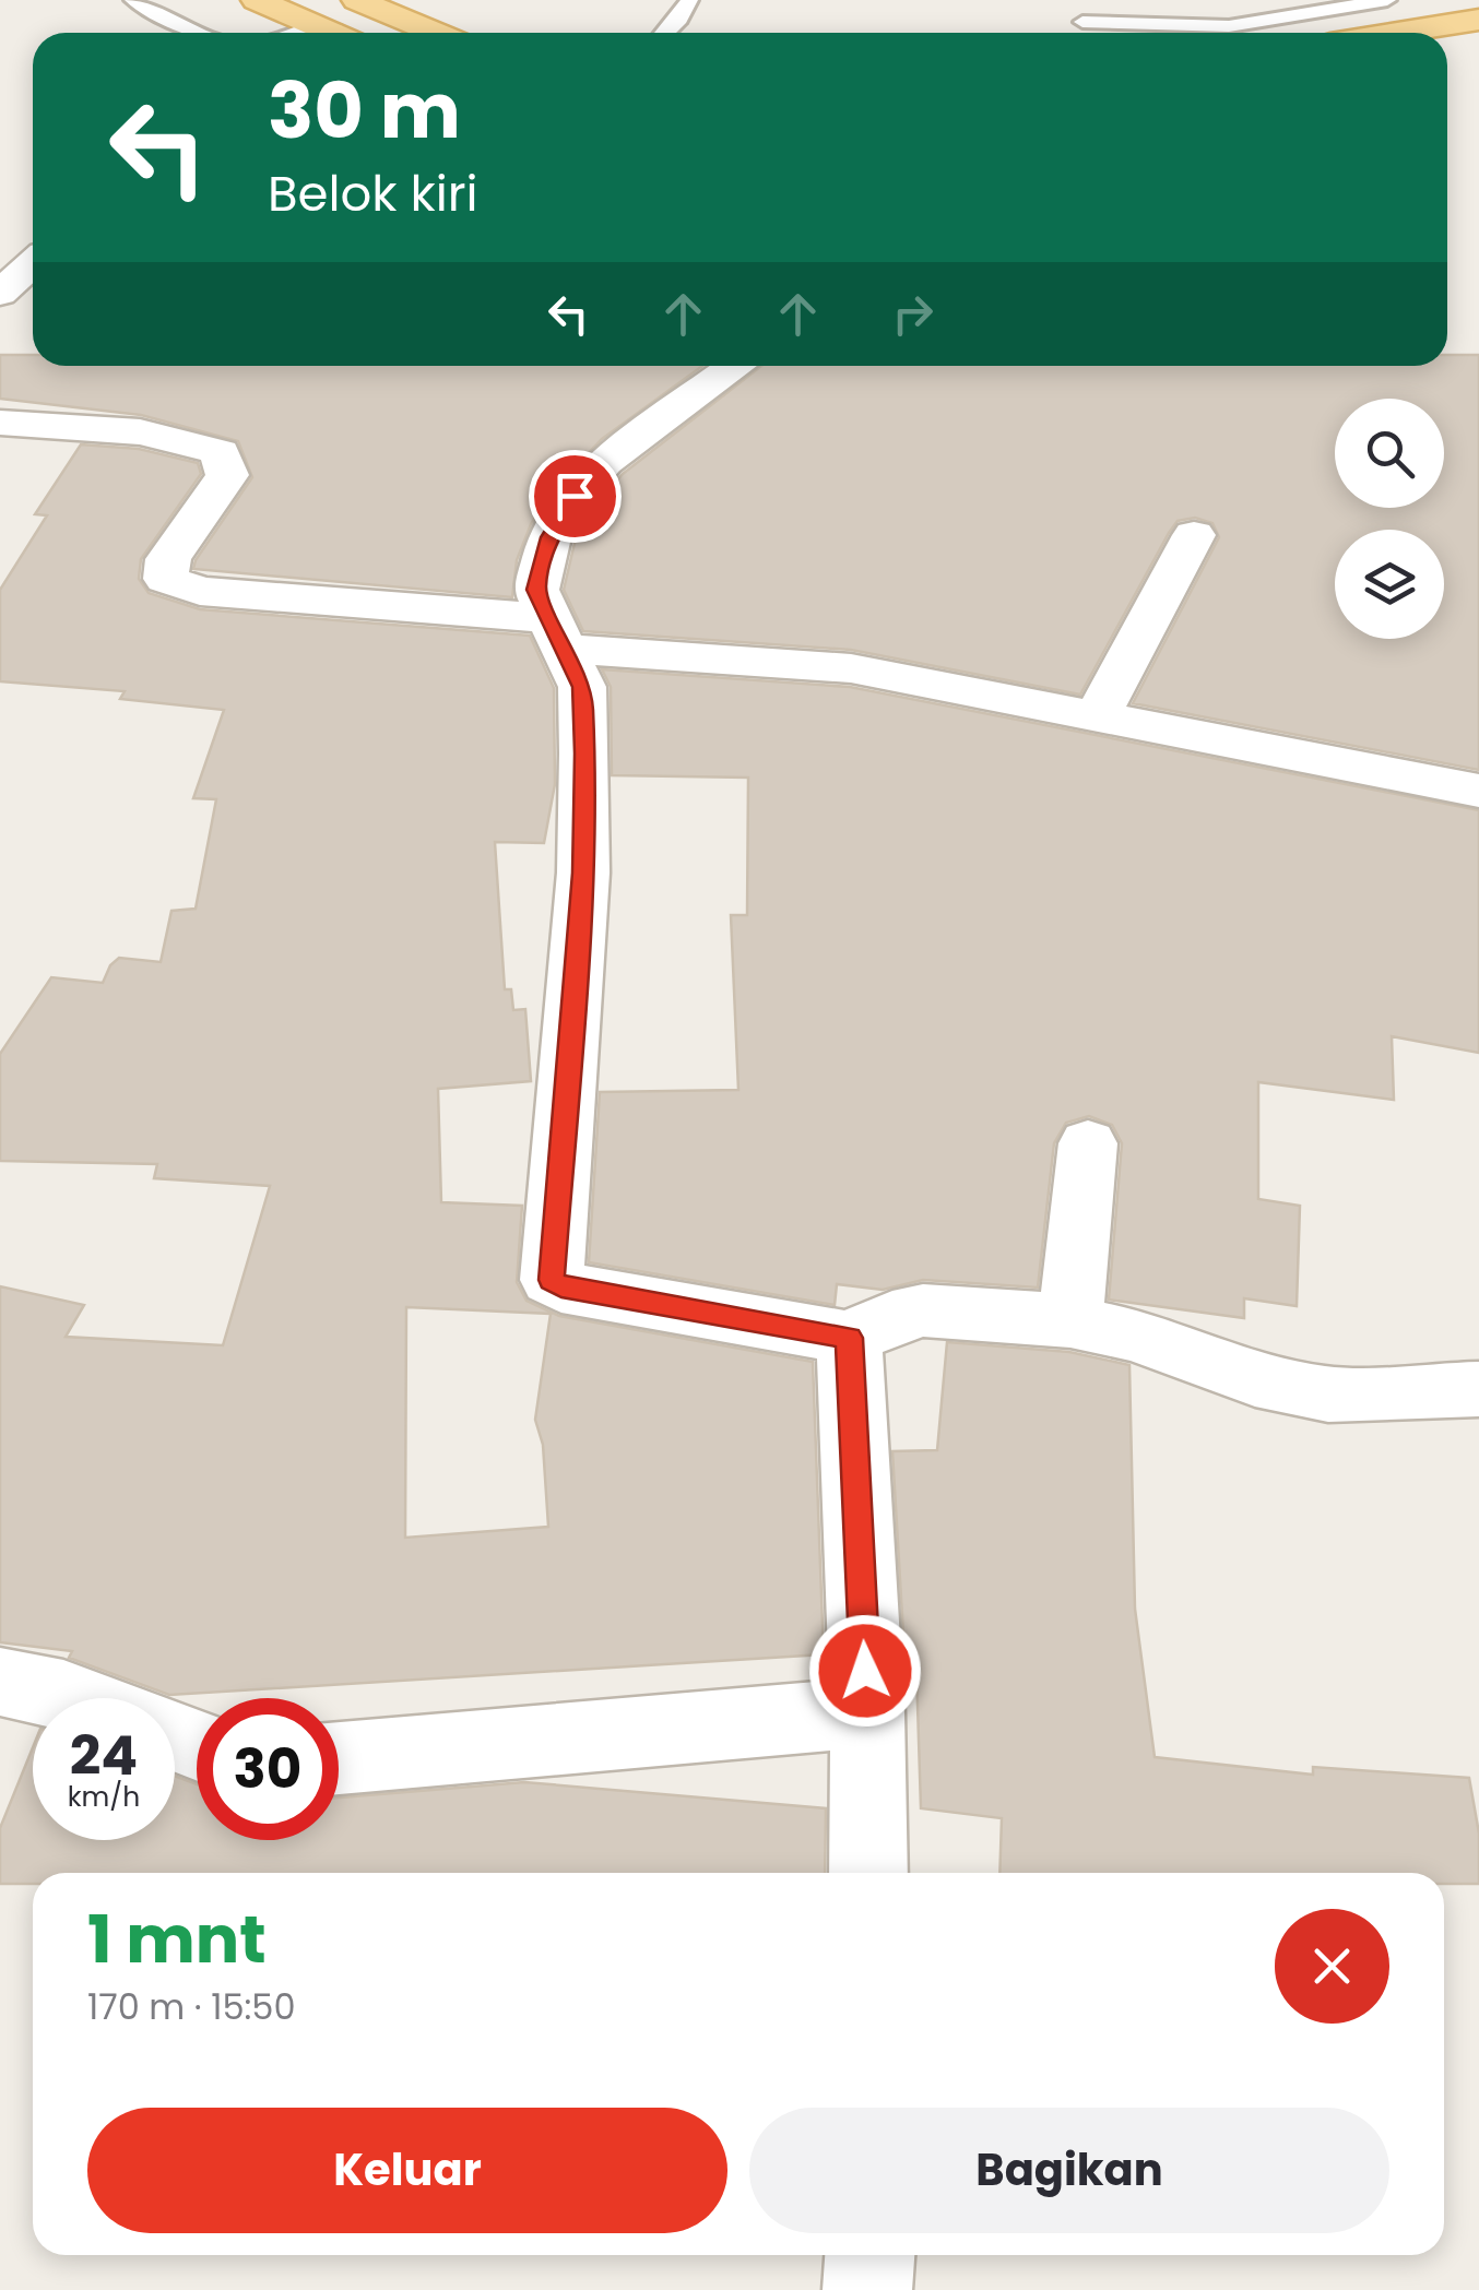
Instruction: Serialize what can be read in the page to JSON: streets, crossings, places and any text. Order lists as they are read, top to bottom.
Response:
{
  "page": {
    "turn": ["30 m", "Belok kiri"],
    "speed": "24 km/h",
    "limit": "30",
    "heading": ["1 mnt", "170 m · 15:50"],
    "buttons": ["Keluar", "Bagikan"]
  }
}
